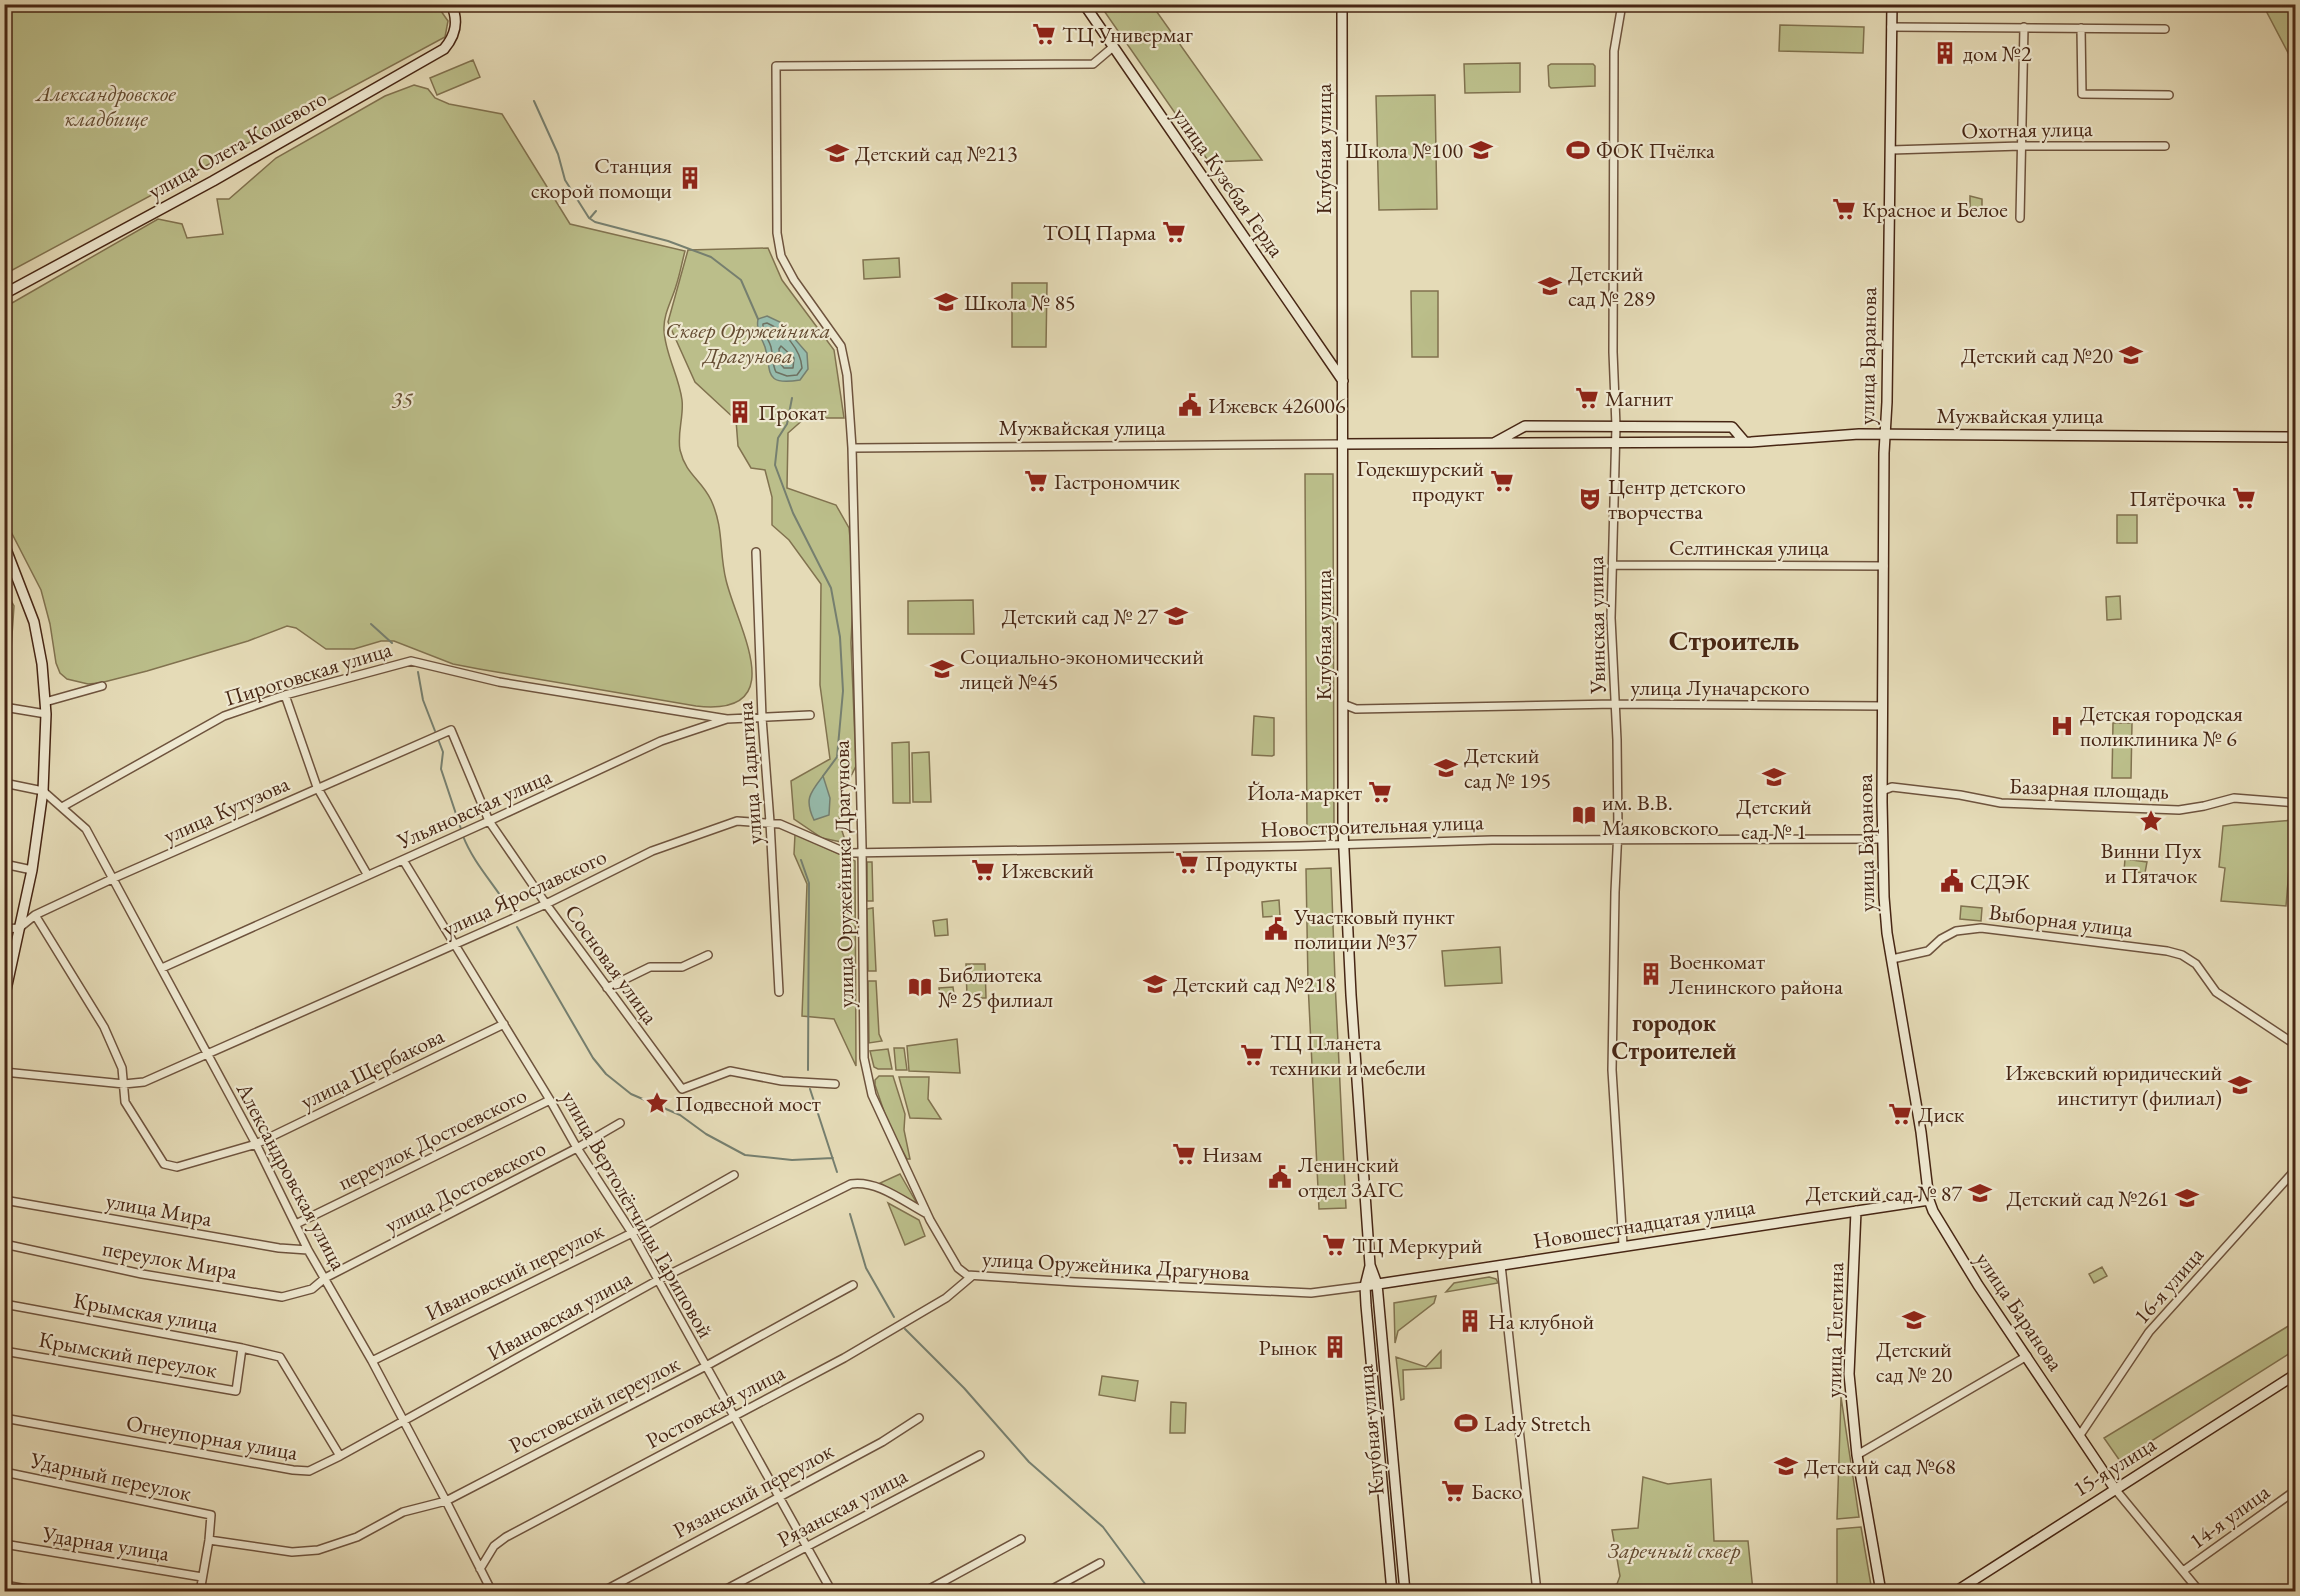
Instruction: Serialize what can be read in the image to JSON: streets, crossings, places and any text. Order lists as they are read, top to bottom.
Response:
{
  "streets": {
    "street": [
      "Охотная улица",
      "улица Олега Кошевого",
      "Клубная улица",
      "улица Кузебая Герда",
      "улица Баранова",
      "Мужвайская улица",
      "Селтинская улица",
      "Увинская улица",
      "Пироговская улица",
      "улица Луначарского",
      "улица Ладыгина",
      "Базарная площадь",
      "Ульяновская улица",
      "улица Кутузова",
      "Новостроительная улица",
      "улица Оружейника Драгунова",
      "улица Ярославского",
      "Выборная улица",
      "Сосновая улица",
      "улица Щербакова",
      "переулок Достоевского",
      "Александровская улица",
      "улица Достоевского",
      "улица Мира",
      "улица Вертолётчицы Гариповой",
      "Новошестнадцатая улица",
      "переулок Мира",
      "Ивановский переулок",
      "16-я улица",
      "Крымская улица",
      "Ивановская улица",
      "улица Телегина",
      "Крымский переулок",
      "Ростовский переулок",
      "Ростовская улица",
      "Огнеупорная улица",
      "15-я улица",
      "Ударный переулок",
      "Рязанский переулок",
      "Рязанская улица",
      "14-я улица",
      "Ударная улица"
    ]
  },
  "crossings": [
    ["Охотная улица", "улица Баранова"],
    ["Клубная улица", "улица Кузебая Герда"],
    ["Клубная улица", "Мужвайская улица"],
    ["Клубная улица", "улица Луначарского"],
    ["Клубная улица", "Новостроительная улица"],
    ["Клубная улица", "улица Оружейника Драгунова"],
    ["Клубная улица", "Новошестнадцатая улица"],
    ["улица Кузебая Герда", "улица Оружейника Драгунова"],
    ["улица Баранова", "Мужвайская улица"],
    ["улица Баранова", "Селтинская улица"],
    ["улица Баранова", "улица Луначарского"],
    ["улица Баранова", "Базарная площадь"],
    ["улица Баранова", "Новостроительная улица"],
    ["улица Баранова", "Выборная улица"],
    ["улица Баранова", "Новошестнадцатая улица"],
    ["улица Баранова", "16-я улица"],
    ["улица Баранова", "15-я улица"],
    ["улица Баранова", "14-я улица"],
    ["Мужвайская улица", "Увинская улица"],
    ["Мужвайская улица", "улица Оружейника Драгунова"],
    ["Селтинская улица", "Увинская улица"],
    ["Увинская улица", "улица Луначарского"],
    ["Увинская улица", "Новостроительная улица"],
    ["Увинская улица", "Новошестнадцатая улица"],
    ["Пироговская улица", "Ульяновская улица"],
    ["Пироговская улица", "Александровская улица"],
    ["улица Ладыгина", "Ульяновская улица"],
    ["улица Ладыгина", "улица Ярославского"],
    ["Ульяновская улица", "Сосновая улица"],
    ["Ульяновская улица", "Александровская улица"],
    ["Ульяновская улица", "улица Вертолётчицы Гариповой"],
    ["улица Кутузова", "Сосновая улица"],
    ["улица Кутузова", "улица Щербакова"],
    ["улица Кутузова", "Александровская улица"],
    ["Новостроительная улица", "улица Оружейника Драгунова"],
    ["Новостроительная улица", "улица Ярославского"],
    ["улица Оружейника Драгунова", "улица Ярославского"],
    ["улица Оружейника Драгунова", "Новошестнадцатая улица"],
    ["улица Оружейника Драгунова", "Ивановская улица"],
    ["улица Оружейника Драгунова", "Ростовская улица"],
    ["улица Ярославского", "Сосновая улица"],
    ["улица Ярославского", "улица Щербакова"],
    ["улица Ярославского", "Александровская улица"],
    ["улица Ярославского", "улица Вертолётчицы Гариповой"],
    ["улица Щербакова", "Александровская улица"],
    ["улица Щербакова", "улица Вертолётчицы Гариповой"],
    ["переулок Достоевского", "Александровская улица"],
    ["переулок Достоевского", "улица Вертолётчицы Гариповой"],
    ["Александровская улица", "улица Достоевского"],
    ["Александровская улица", "улица Мира"],
    ["Александровская улица", "переулок Мира"],
    ["Александровская улица", "Ивановский переулок"],
    ["Александровская улица", "Ивановская улица"],
    ["Александровская улица", "Ростовский переулок"],
    ["Александровская улица", "Ростовская улица"],
    ["Александровская улица", "Огнеупорная улица"],
    ["улица Достоевского", "улица Вертолётчицы Гариповой"],
    ["улица Достоевского", "переулок Мира"],
    ["улица Вертолётчицы Гариповой", "Ивановский переулок"],
    ["улица Вертолётчицы Гариповой", "Ивановская улица"],
    ["улица Вертолётчицы Гариповой", "Ростовский переулок"],
    ["улица Вертолётчицы Гариповой", "Ростовская улица"],
    ["улица Вертолётчицы Гариповой", "Рязанский переулок"],
    ["улица Вертолётчицы Гариповой", "Рязанская улица"],
    ["Новошестнадцатая улица", "улица Телегина"],
    ["Крымская улица", "Крымский переулок"],
    ["Крымская улица", "Огнеупорная улица"],
    ["Ивановская улица", "Огнеупорная улица"],
    ["Ростовский переулок", "Ударный переулок"]
  ],
  "districts": ["Строитель", "городок Строителей"],
  "parks": [
    "Александровское кладбище",
    "Сквер Оружейника Драгунова",
    "35",
    "Заречный сквер"
  ],
  "places": {
    "supermarket": [
      "ТЦ Универмаг",
      "Красное и Белое",
      "ТОЦ Парма",
      "Магнит",
      "Гастрономчик",
      "Годекшурский продукт",
      "Пятёрочка",
      "Йола-маркет",
      "Продукты",
      "Ижевский",
      "ТЦ Планета техники и мебели",
      "Диск",
      "Низам",
      "ТЦ Меркурий",
      "Баско"
    ],
    "building": [
      "дом №2",
      "Станция скорой помощи",
      "Прокат",
      "Военкомат Ленинского района",
      "На клубной",
      "Рынок"
    ],
    "school or university": [
      "Школа №100",
      "Детский сад №213",
      "Детский сад № 289",
      "Школа № 85",
      "Детский сад №20",
      "Детский сад № 27",
      "Социально-экономический лицей №45",
      "Детский сад № 195",
      "Детский сад № 1",
      "Детский сад №218",
      "Ижевский юридический институт (филиал)",
      "Детский сад № 87",
      "Детский сад №261",
      "Детский сад № 20",
      "Детский сад №68"
    ],
    "sports": ["ФОК Пчёлка", "Lady Stretch"],
    "public building": [
      "Ижевск 426006",
      "СДЭК",
      "Участковый пункт полиции №37",
      "Ленинский отдел ЗАГС"
    ],
    "theatre": ["Центр детского творчества"],
    "hospital": ["Детская городская поликлиника № 6"],
    "library": ["им. В.В. Маяковского", "Библиотека № 25 филиал"],
    "place": ["Винни Пух и Пятачок", "Подвесной мост"]
  }
}
